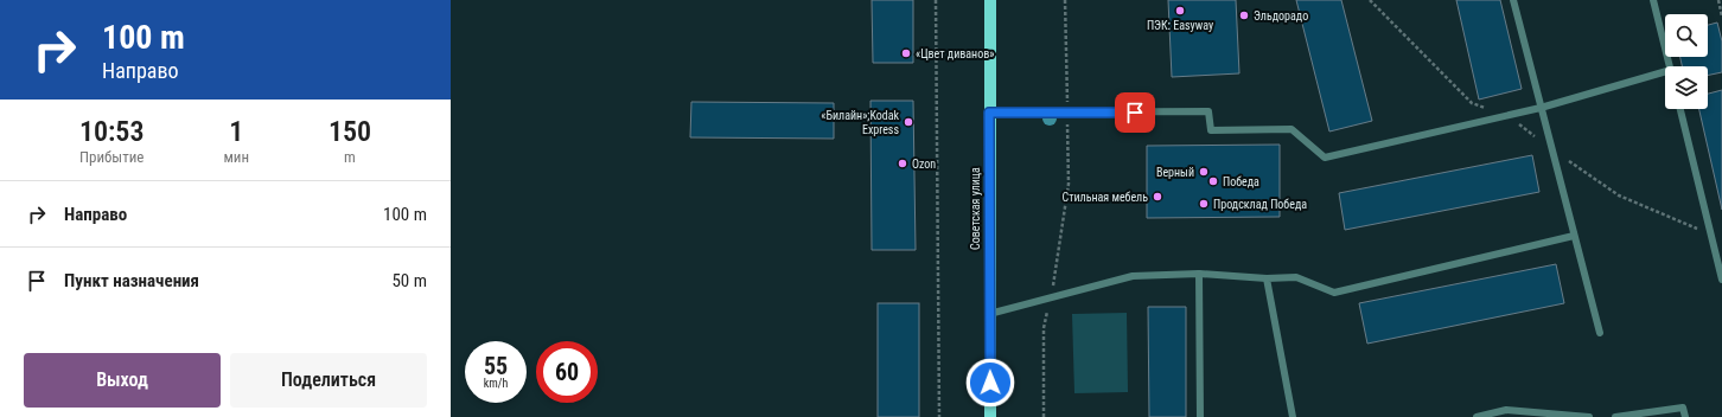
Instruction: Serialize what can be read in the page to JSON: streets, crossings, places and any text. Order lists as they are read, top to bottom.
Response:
{
  "streets": {
    "main road": ["Советская улица"]
  },
  "places": [
    "ПЭК: Easyway",
    "Эльдорадо",
    "«Цвет диванов»",
    "«Билайн»;Kodak Express",
    "Ozon",
    "Верный",
    "Победа",
    "Стильная мебель",
    "Продсклад Победа"
  ],
  "page": {
    "turn": ["100 m", "Направо"],
    "eta": [
      "10:53",
      "Прибытие",
      "1",
      "мин",
      "150",
      "m"
    ],
    "list": [
      {
        "name": "Направо",
        "value": "100 m"
      },
      {
        "name": "Пункт назначения",
        "value": "50 m"
      }
    ],
    "speed": "55 km/h",
    "limit": "60",
    "buttons": ["Выход", "Поделиться"]
  }
}
